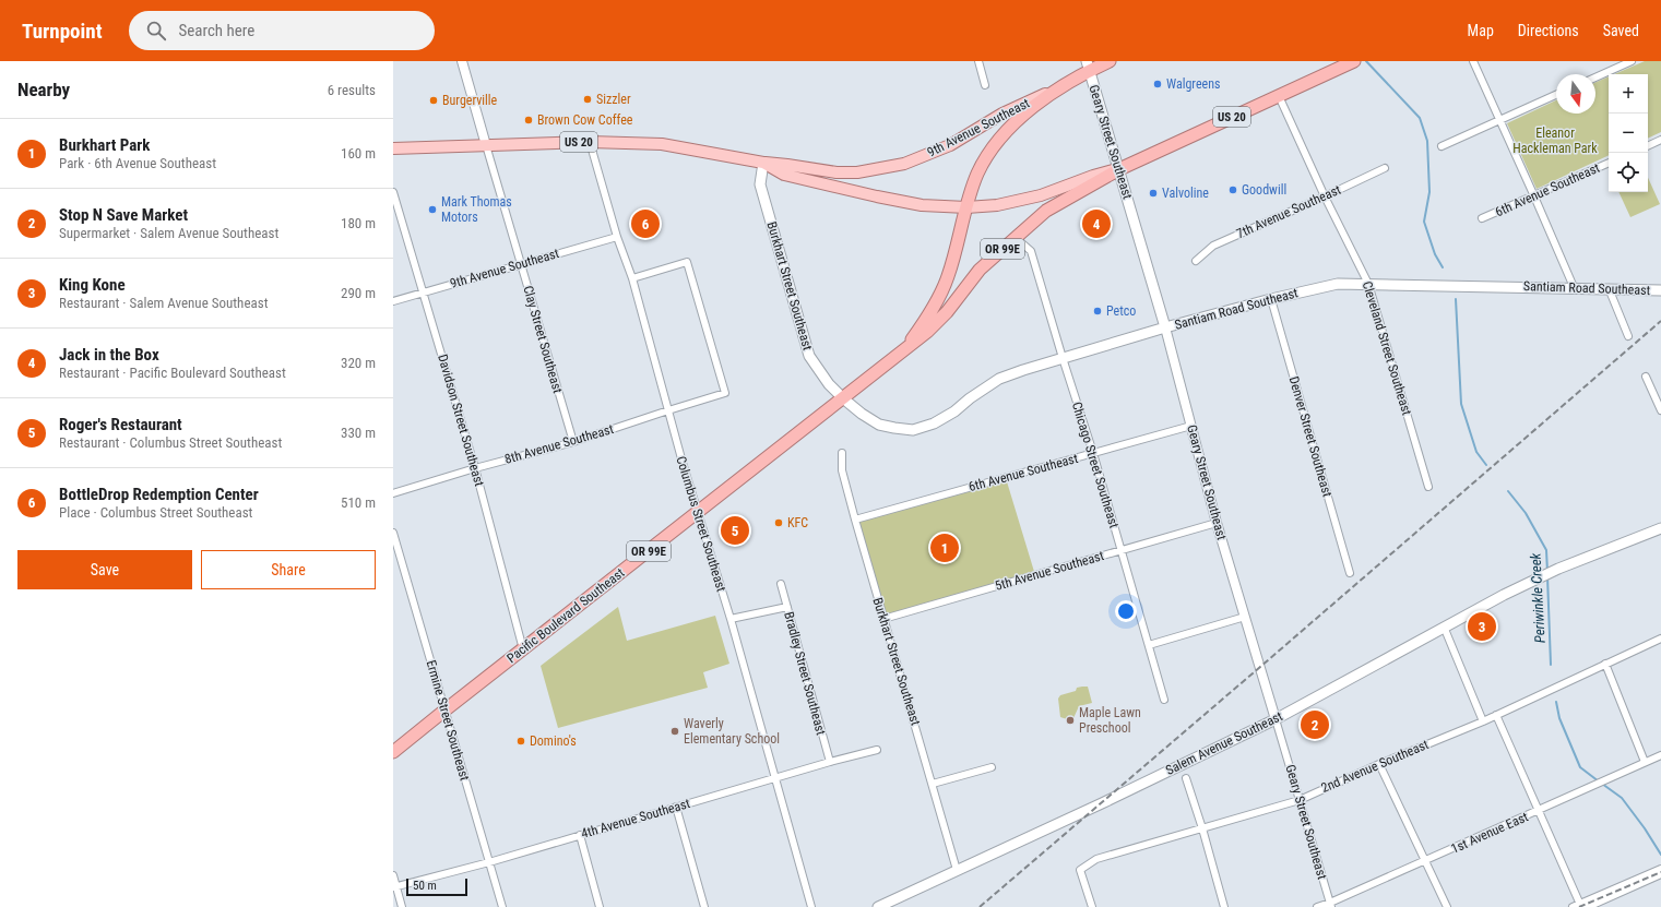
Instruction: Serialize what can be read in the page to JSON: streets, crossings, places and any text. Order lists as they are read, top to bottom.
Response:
{
  "streets": {
    "highway": [
      "US 20",
      "9th Avenue Southeast",
      "OR 99E",
      "Pacific Boulevard Southeast"
    ],
    "main road": [
      "Geary Street Southeast",
      "Burkhart Street Southeast",
      "Santiam Road Southeast",
      "Salem Avenue Southeast"
    ],
    "street": [
      "6th Avenue Southeast",
      "7th Avenue Southeast",
      "Clay Street Southeast",
      "Cleveland Street Southeast",
      "Davidson Street Southeast",
      "Denver Street Southeast",
      "8th Avenue Southeast",
      "Chicago Street Southeast",
      "Columbus Street Southeast",
      "5th Avenue Southeast",
      "Bradley Street Southeast",
      "Ermine Street Southeast",
      "2nd Avenue Southeast",
      "4th Avenue Southeast",
      "1st Avenue East"
    ]
  },
  "crossings": [
    ["US 20", "9th Avenue Southeast"],
    ["US 20", "Geary Street Southeast"],
    ["US 20", "Burkhart Street Southeast"],
    ["US 20", "Clay Street Southeast"],
    ["US 20", "Columbus Street Southeast"],
    ["US 20", "Pacific Boulevard Southeast"],
    ["9th Avenue Southeast", "Geary Street Southeast"],
    ["9th Avenue Southeast", "Burkhart Street Southeast"],
    ["9th Avenue Southeast", "Clay Street Southeast"],
    ["9th Avenue Southeast", "Davidson Street Southeast"],
    ["9th Avenue Southeast", "Columbus Street Southeast"],
    ["9th Avenue Southeast", "Pacific Boulevard Southeast"],
    ["Geary Street Southeast", "6th Avenue Southeast"],
    ["Geary Street Southeast", "Santiam Road Southeast"],
    ["Geary Street Southeast", "5th Avenue Southeast"],
    ["Geary Street Southeast", "Pacific Boulevard Southeast"],
    ["Geary Street Southeast", "Salem Avenue Southeast"],
    ["Geary Street Southeast", "2nd Avenue Southeast"],
    ["Geary Street Southeast", "1st Avenue East"],
    ["6th Avenue Southeast", "Burkhart Street Southeast"],
    ["6th Avenue Southeast", "Chicago Street Southeast"],
    ["7th Avenue Southeast", "Cleveland Street Southeast"],
    ["Burkhart Street Southeast", "Santiam Road Southeast"],
    ["Burkhart Street Southeast", "5th Avenue Southeast"],
    ["Burkhart Street Southeast", "Pacific Boulevard Southeast"],
    ["Burkhart Street Southeast", "Salem Avenue Southeast"],
    ["Santiam Road Southeast", "Cleveland Street Southeast"],
    ["Santiam Road Southeast", "Denver Street Southeast"],
    ["Santiam Road Southeast", "Chicago Street Southeast"],
    ["Santiam Road Southeast", "Pacific Boulevard Southeast"],
    ["Clay Street Southeast", "8th Avenue Southeast"],
    ["Cleveland Street Southeast", "Pacific Boulevard Southeast"],
    ["Davidson Street Southeast", "8th Avenue Southeast"],
    ["Davidson Street Southeast", "Pacific Boulevard Southeast"],
    ["8th Avenue Southeast", "Columbus Street Southeast"],
    ["Chicago Street Southeast", "5th Avenue Southeast"],
    ["Chicago Street Southeast", "Pacific Boulevard Southeast"],
    ["Columbus Street Southeast", "Pacific Boulevard Southeast"],
    ["Columbus Street Southeast", "4th Avenue Southeast"],
    ["Pacific Boulevard Southeast", "Ermine Street Southeast"],
    ["Bradley Street Southeast", "4th Avenue Southeast"],
    ["Ermine Street Southeast", "4th Avenue Southeast"]
  ],
  "water": ["Periwinkle Creek"],
  "parks": ["Eleanor Hackleman Park"],
  "places": [
    "Walgreens",
    "Sizzler",
    "Burgerville",
    "Brown Cow Coffee",
    "Goodwill",
    "Valvoline",
    "Mark Thomas Motors",
    "Petco",
    "KFC",
    "Maple Lawn Preschool",
    "Waverly Elementary School",
    "Domino's"
  ],
  "scale_bar": "50 m",
  "north": "bottom",
  "page": {
    "header": "Turnpoint",
    "search": "Search here",
    "nav": ["Map", "Directions", "Saved"],
    "heading": ["Nearby", "6 results"],
    "map_buttons": ["+", "−"],
    "list": [
      {
        "mark": "1",
        "name": "Burkhart Park",
        "note": "Park · 6th Avenue Southeast",
        "value": "160 m"
      },
      {
        "mark": "2",
        "name": "Stop N Save Market",
        "note": "Supermarket · Salem Avenue Southeast",
        "value": "180 m"
      },
      {
        "mark": "3",
        "name": "King Kone",
        "note": "Restaurant · Salem Avenue Southeast",
        "value": "290 m"
      },
      {
        "mark": "4",
        "name": "Jack in the Box",
        "note": "Restaurant · Pacific Boulevard Southeast",
        "value": "320 m"
      },
      {
        "mark": "5",
        "name": "Roger's Restaurant",
        "note": "Restaurant · Columbus Street Southeast",
        "value": "330 m"
      },
      {
        "mark": "6",
        "name": "BottleDrop Redemption Center",
        "note": "Place · Columbus Street Southeast",
        "value": "510 m"
      }
    ],
    "pins": [
      "4",
      "6",
      "5",
      "1",
      "3",
      "2"
    ],
    "buttons": ["Save", "Share"],
    "scale": "50 m"
  }
}
